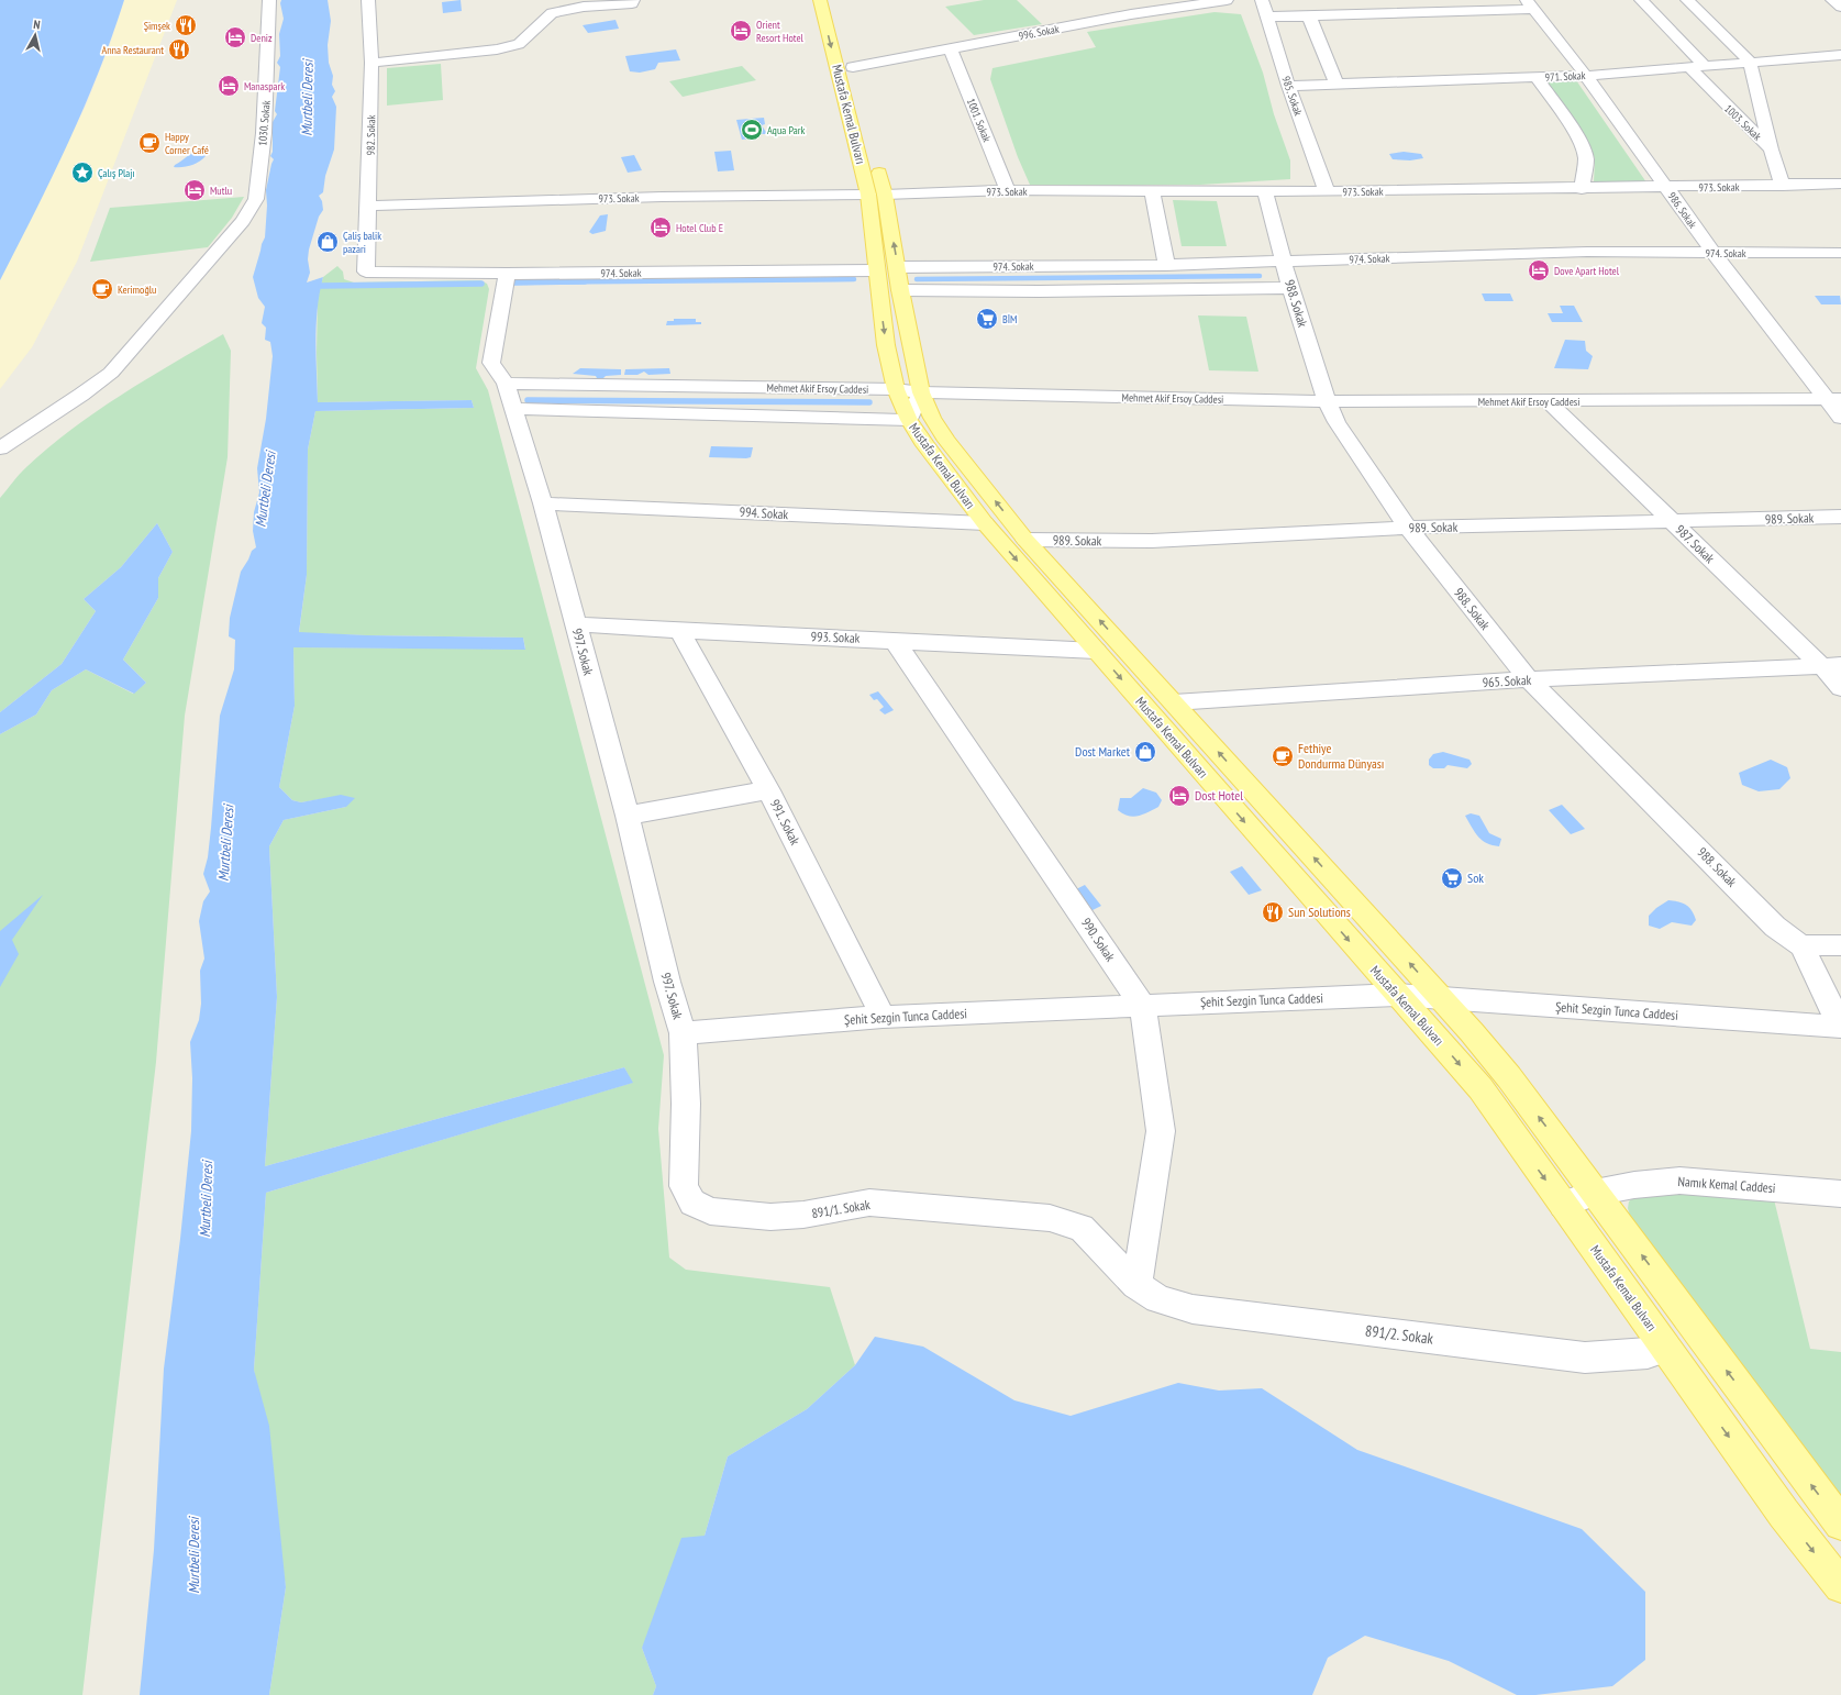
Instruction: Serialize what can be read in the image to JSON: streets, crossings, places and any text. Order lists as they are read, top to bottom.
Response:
{
  "streets": {
    "main road": ["Mustafa Kemal Bulvarı"],
    "street": [
      "996. Sokak",
      "971. Sokak",
      "985. Sokak",
      "1001. Sokak",
      "1003. Sokak",
      "1030. Sokak",
      "982. Sokak",
      "973. Sokak",
      "986. Sokak",
      "974. Sokak",
      "988. Sokak",
      "Mehmet Akif Ersoy Caddesi",
      "994. Sokak",
      "989. Sokak",
      "987. Sokak",
      "993. Sokak",
      "997. Sokak",
      "965. Sokak",
      "991. Sokak",
      "990. Sokak",
      "Şehit Sezgin Tunca Caddesi",
      "Namık Kemal Caddesi",
      "891/1. Sokak",
      "891/2. Sokak"
    ]
  },
  "crossings": [
    ["996. Sokak", "Mustafa Kemal Bulvarı"],
    ["996. Sokak", "1001. Sokak"],
    ["971. Sokak", "985. Sokak"],
    ["971. Sokak", "1003. Sokak"],
    ["971. Sokak", "986. Sokak"],
    ["985. Sokak", "973. Sokak"],
    ["Mustafa Kemal Bulvarı", "973. Sokak"],
    ["Mustafa Kemal Bulvarı", "974. Sokak"],
    ["Mustafa Kemal Bulvarı", "Mehmet Akif Ersoy Caddesi"],
    ["Mustafa Kemal Bulvarı", "994. Sokak"],
    ["Mustafa Kemal Bulvarı", "989. Sokak"],
    ["Mustafa Kemal Bulvarı", "993. Sokak"],
    ["Mustafa Kemal Bulvarı", "965. Sokak"],
    ["Mustafa Kemal Bulvarı", "Şehit Sezgin Tunca Caddesi"],
    ["Mustafa Kemal Bulvarı", "Namık Kemal Caddesi"],
    ["Mustafa Kemal Bulvarı", "891/2. Sokak"],
    ["1001. Sokak", "973. Sokak"],
    ["1003. Sokak", "973. Sokak"],
    ["982. Sokak", "973. Sokak"],
    ["982. Sokak", "997. Sokak"],
    ["973. Sokak", "986. Sokak"],
    ["973. Sokak", "988. Sokak"],
    ["986. Sokak", "974. Sokak"],
    ["986. Sokak", "Mehmet Akif Ersoy Caddesi"],
    ["974. Sokak", "988. Sokak"],
    ["988. Sokak", "Mehmet Akif Ersoy Caddesi"],
    ["988. Sokak", "989. Sokak"],
    ["988. Sokak", "965. Sokak"],
    ["988. Sokak", "Şehit Sezgin Tunca Caddesi"],
    ["Mehmet Akif Ersoy Caddesi", "987. Sokak"],
    ["Mehmet Akif Ersoy Caddesi", "997. Sokak"],
    ["994. Sokak", "997. Sokak"],
    ["989. Sokak", "987. Sokak"],
    ["987. Sokak", "965. Sokak"],
    ["993. Sokak", "997. Sokak"],
    ["993. Sokak", "991. Sokak"],
    ["993. Sokak", "990. Sokak"],
    ["997. Sokak", "Şehit Sezgin Tunca Caddesi"],
    ["997. Sokak", "891/1. Sokak"],
    ["991. Sokak", "Şehit Sezgin Tunca Caddesi"],
    ["990. Sokak", "Şehit Sezgin Tunca Caddesi"],
    ["990. Sokak", "891/1. Sokak"],
    ["990. Sokak", "891/2. Sokak"],
    ["Şehit Sezgin Tunca Caddesi", "891/1. Sokak"],
    ["891/1. Sokak", "891/2. Sokak"]
  ],
  "water": ["Murtbeli Deresi"],
  "places": {
    "restaurant": ["Şimşek", "Anna Restaurant", "Sun Solutions"],
    "hotel": [
      "Orient Resort Hotel",
      "Deniz",
      "Manaspark",
      "Mutlu",
      "Hotel Club E",
      "Dove Apart Hotel",
      "Dost Hotel"
    ],
    "sports": ["Aqua Park"],
    "cafe": ["Happy Corner Café", "Kerimoğlu", "Fethiye Dondurma Dünyası"],
    "place": ["Çalış Plajı"],
    "shop": ["Çaliş balik pazari", "Dost Market"],
    "supermarket": ["BİM", "Sok"]
  },
  "north": "top"
}
